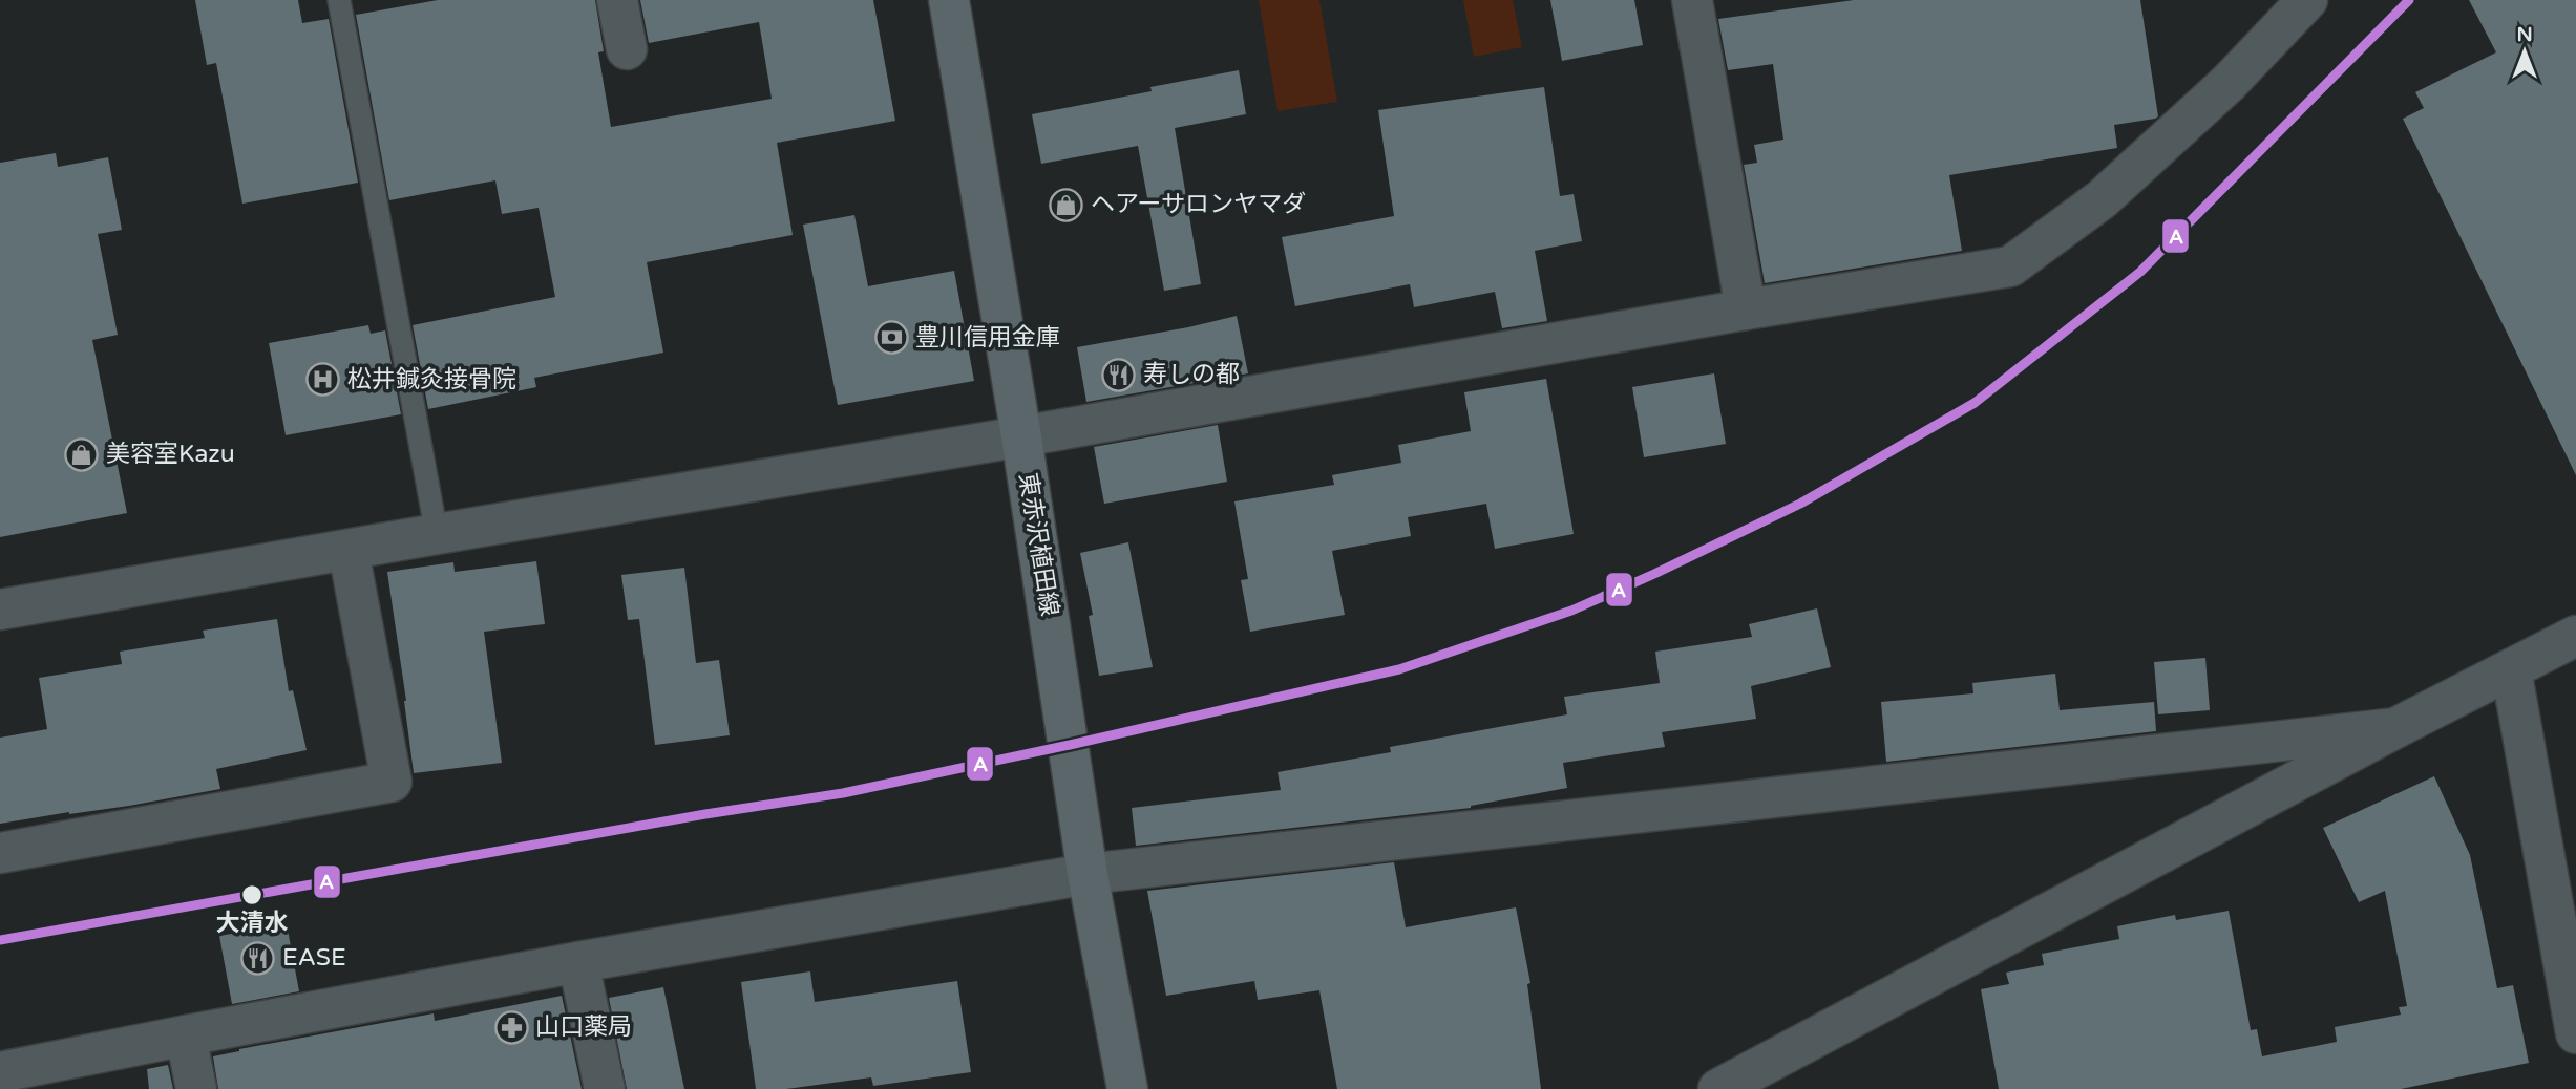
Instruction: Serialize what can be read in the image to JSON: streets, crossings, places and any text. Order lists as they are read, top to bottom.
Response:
{
  "streets": {
    "main road": ["東赤沢植田線"]
  },
  "places": {
    "shop": ["ヘアーサロンヤマダ", "美容室Kazu"],
    "bank": ["豊川信用金庫"],
    "restaurant": ["寿しの都", "EASE"],
    "hospital": ["松井鍼灸接骨院"],
    "other": ["大清水"],
    "pharmacy": ["山口薬局"]
  },
  "lines": ["transit line A"],
  "north": "top"
}
